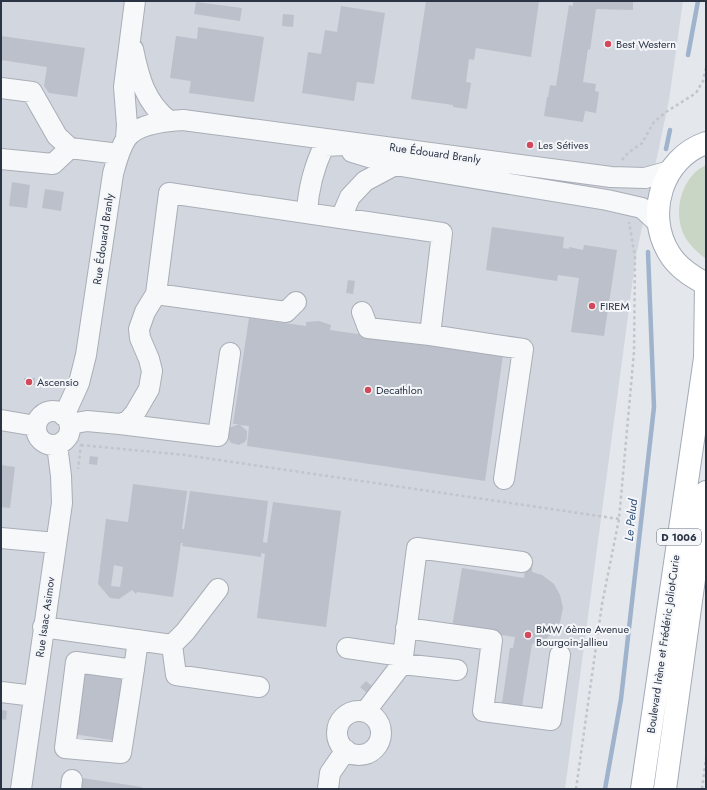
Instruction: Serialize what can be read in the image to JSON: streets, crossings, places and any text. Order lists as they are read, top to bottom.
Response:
{
  "streets": {
    "main road": ["D 1006", "Boulevard Irène et Frédéric Joliot-Curie"],
    "street": ["Rue Édouard Branly", "Rue Isaac Asimov"]
  },
  "crossings": [
    ["Rue Édouard Branly", "Rue Isaac Asimov"]
  ],
  "water": ["Le Pelud"],
  "places": [
    "Best Western",
    "Les Sétives",
    "FIREM",
    "Ascensio",
    "Decathlon",
    "BMW 6ème Avenue Bourgoin-Jallieu"
  ]
}
